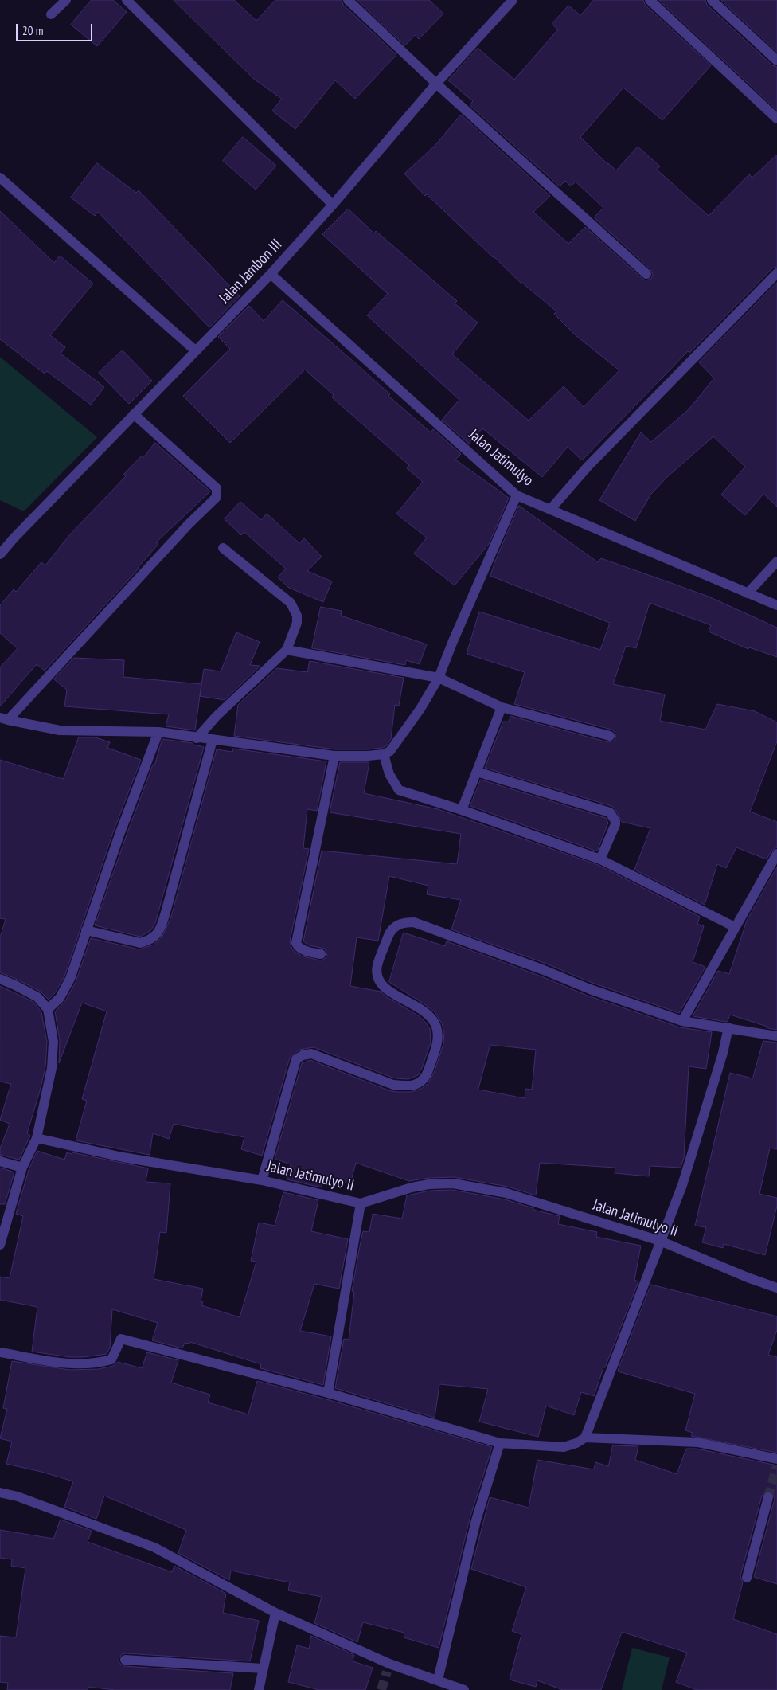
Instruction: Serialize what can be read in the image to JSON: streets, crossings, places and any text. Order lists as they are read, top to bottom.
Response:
{
  "streets": {
    "street": ["Jalan Jambon III", "Jalan Jatimulyo", "Jalan Jatimulyo II"]
  },
  "crossings": [
    ["Jalan Jambon III", "Jalan Jatimulyo"]
  ],
  "scale_bar": "20 m"
}
